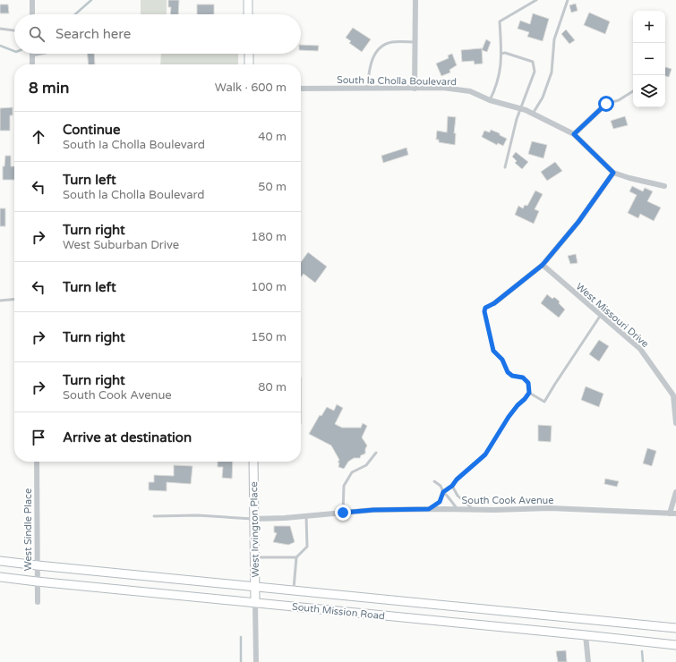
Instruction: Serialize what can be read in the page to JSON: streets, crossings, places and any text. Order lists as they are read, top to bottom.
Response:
{
  "streets": {
    "main road": ["West Irvington Place", "South Mission Road"],
    "street": [
      "South la Cholla Boulevard",
      "West Missouri Drive",
      "South Cook Avenue",
      "West Sindle Place"
    ]
  },
  "crossings": [
    ["South Cook Avenue", "West Irvington Place"],
    ["West Sindle Place", "South Mission Road"],
    ["West Irvington Place", "South Mission Road"]
  ],
  "page": {
    "map_buttons": ["+", "−"],
    "search": "Search here",
    "heading": ["8 min", "Walk · 600 m"],
    "list": [
      ["Continue", "South Ia Cholla Boulevard", "40 m"],
      ["Turn left", "South la Cholla Boulevard", "50 m"],
      ["Turn right", "West Suburban Drive", "180 m"],
      ["Turn left", "100 m"],
      ["Turn right", "150 m"],
      ["Turn right", "South Cook Avenue", "80 m"],
      "Arrive at destination"
    ]
  }
}
